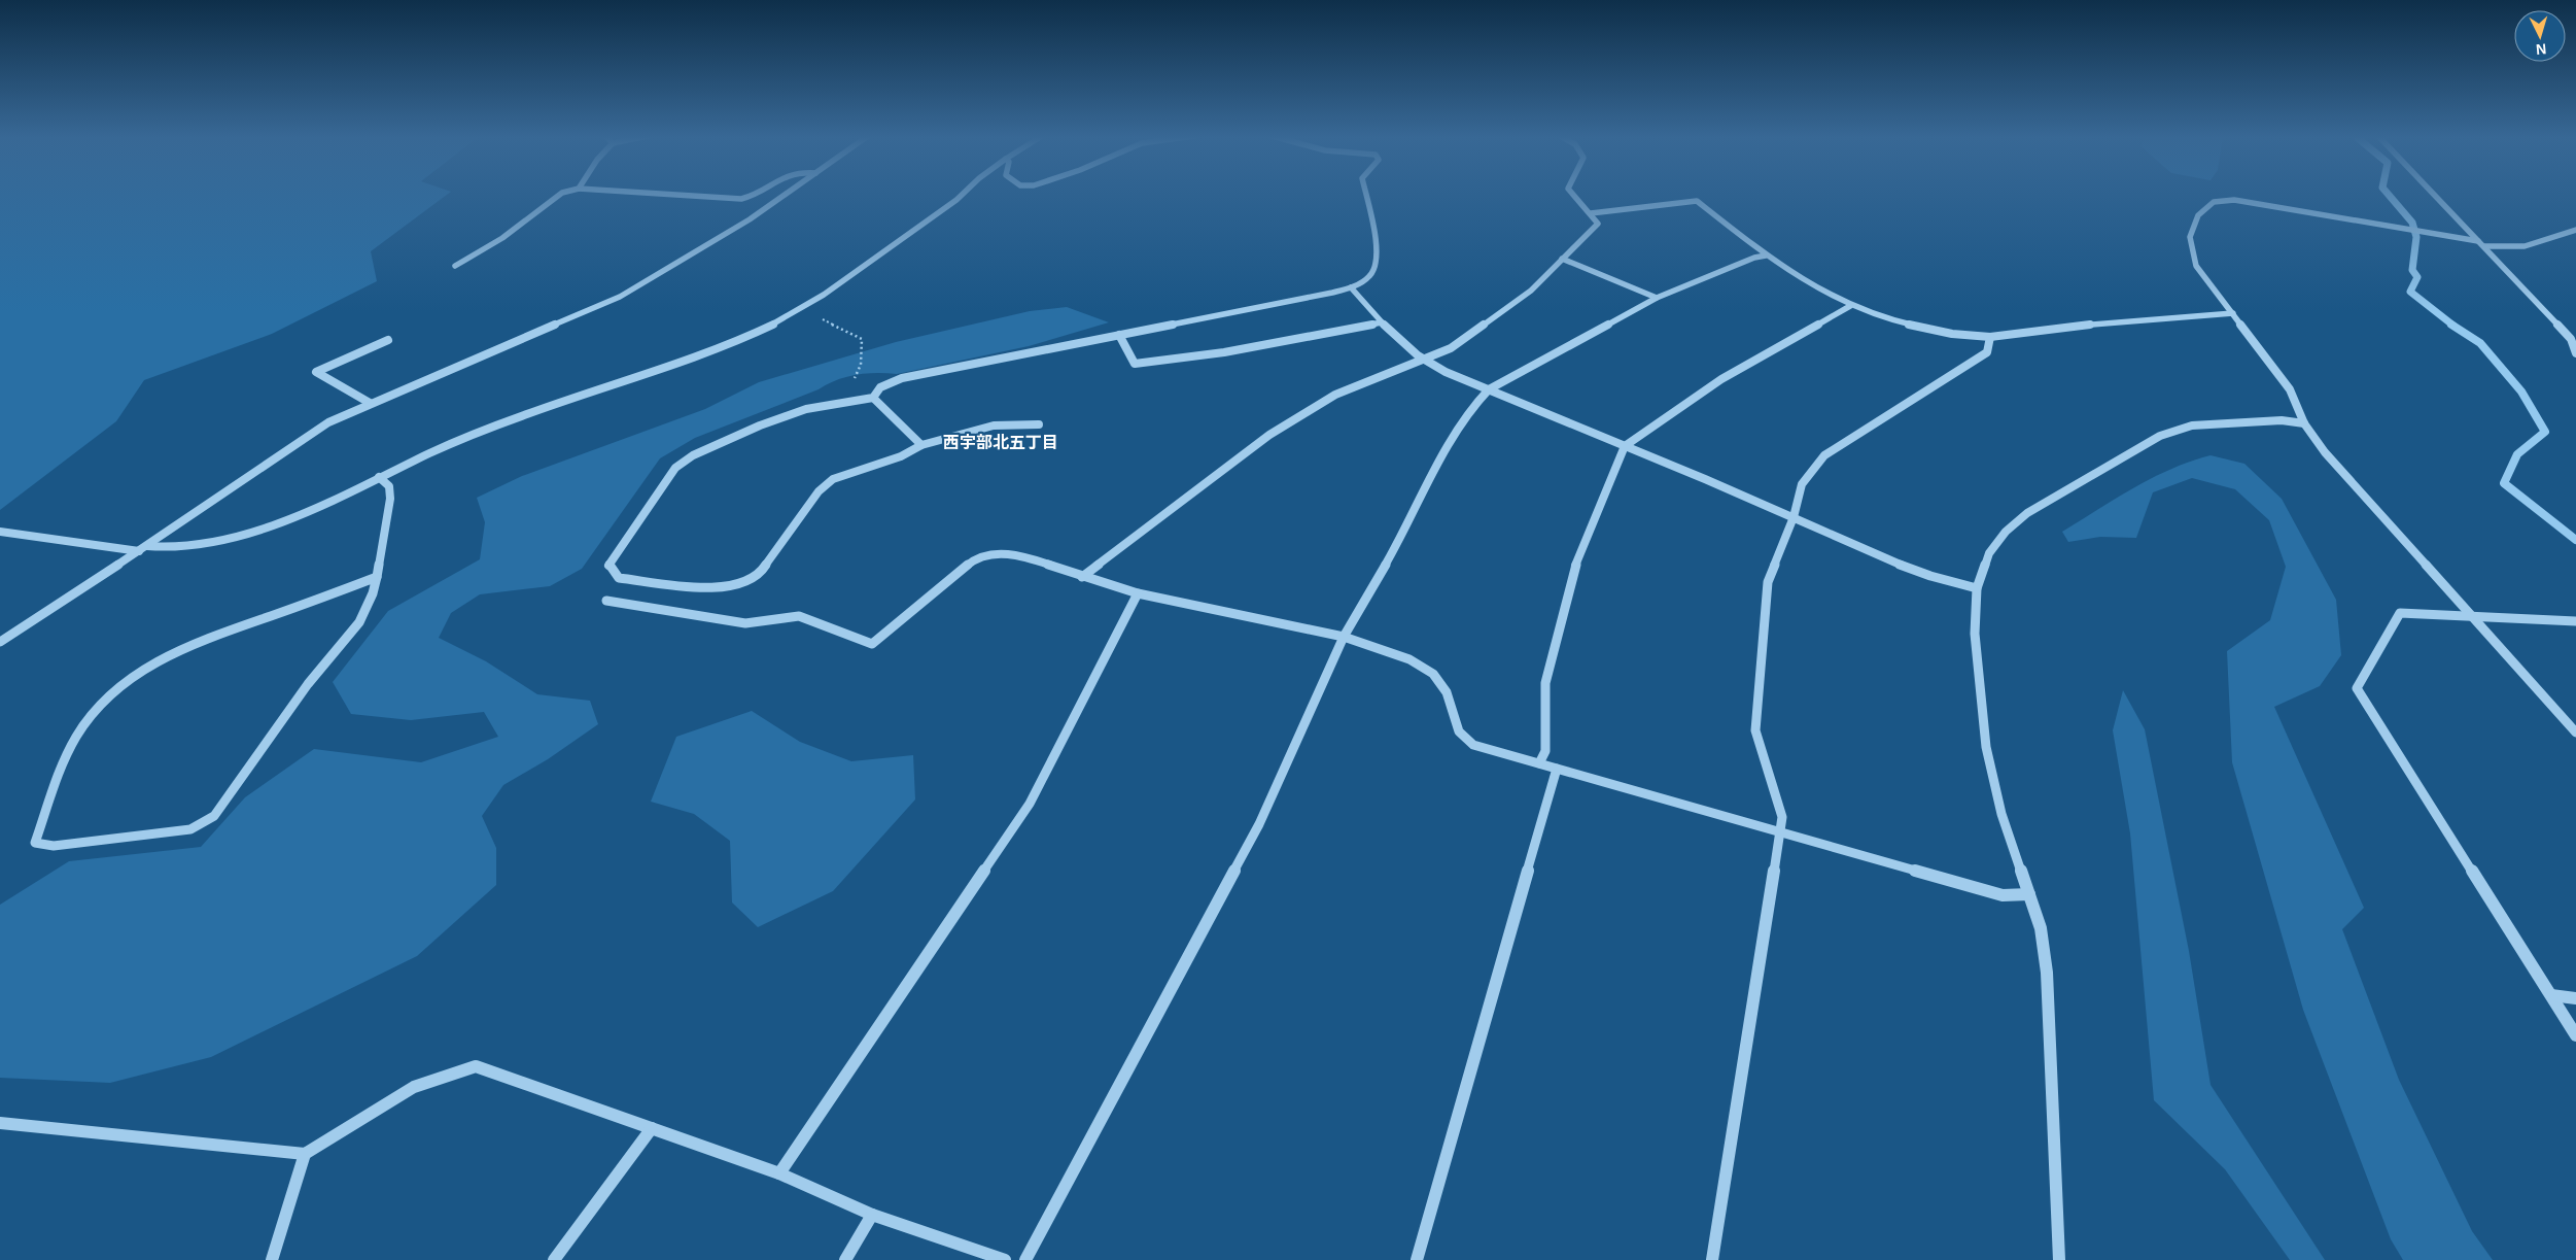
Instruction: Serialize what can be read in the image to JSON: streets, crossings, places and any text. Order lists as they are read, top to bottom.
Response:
{
  "districts": ["西宇部北五丁目"],
  "north": "bottom"
}
